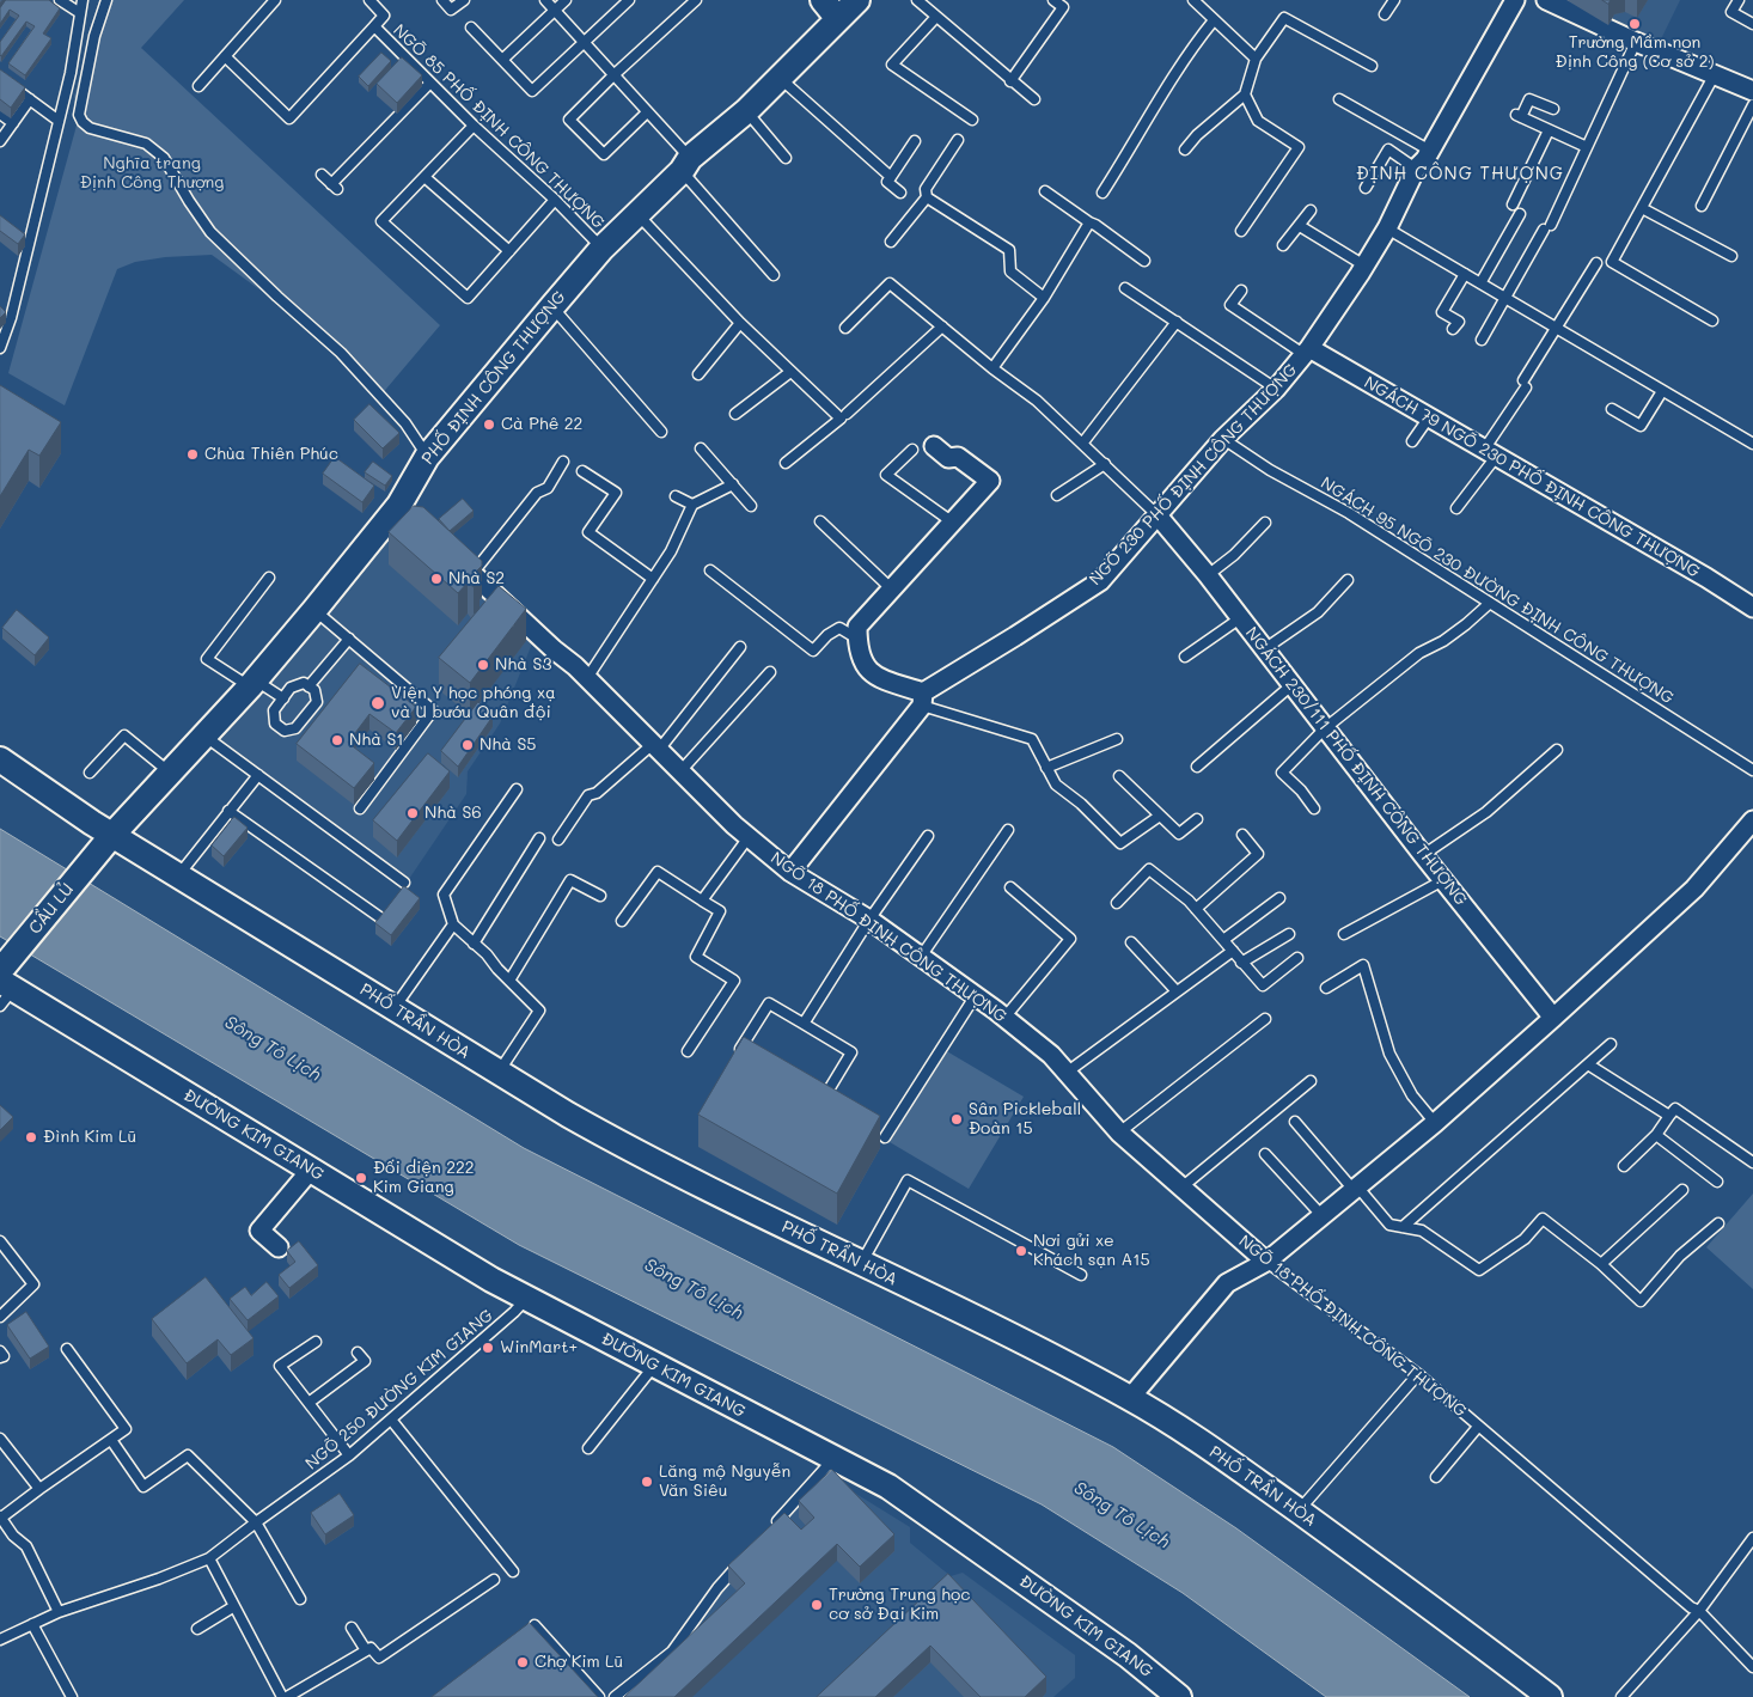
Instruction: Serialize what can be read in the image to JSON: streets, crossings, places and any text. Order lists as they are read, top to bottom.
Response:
{
  "streets": {
    "main road": [
      "PHỐ ĐỊNH CÔNG THƯỢNG",
      "CẦU LỦ",
      "PHỐ TRẦN HÒA",
      "ĐƯỜNG KIM GIANG"
    ],
    "street": [
      "NGÕ 230 PHỐ ĐỊNH CÔNG THƯỢNG",
      "NGÁCH 79 NGÕ 230 PHỐ ĐỊNH CÔNG THƯỢNG",
      "NGÁCH 230/111 PHỐ ĐỊNH CÔNG THƯỢNG",
      "NGÕ 18 PHỐ ĐỊNH CÔNG THƯỢNG"
    ],
    "lane": ["NGÕ 85 PHỐ ĐỊNH CÔNG THƯỢNG", "NGÁCH 95 NGÕ 230 ĐƯỜNG ĐỊNH CÔNG THƯỢNG", "NGÕ 250 ĐƯỜNG KIM GIANG"]
  },
  "crossings": [
    ["NGÕ 85 PHỐ ĐỊNH CÔNG THƯỢNG", "PHỐ ĐỊNH CÔNG THƯỢNG"],
    ["PHỐ ĐỊNH CÔNG THƯỢNG", "CẦU LỦ"],
    ["PHỐ ĐỊNH CÔNG THƯỢNG", "PHỐ TRẦN HÒA"],
    ["NGÕ 230 PHỐ ĐỊNH CÔNG THƯỢNG", "NGÁCH 79 NGÕ 230 PHỐ ĐỊNH CÔNG THƯỢNG"],
    ["NGÕ 230 PHỐ ĐỊNH CÔNG THƯỢNG", "NGÁCH 95 NGÕ 230 ĐƯỜNG ĐỊNH CÔNG THƯỢNG"],
    ["NGÕ 230 PHỐ ĐỊNH CÔNG THƯỢNG", "NGÁCH 230/111 PHỐ ĐỊNH CÔNG THƯỢNG"],
    ["NGÕ 230 PHỐ ĐỊNH CÔNG THƯỢNG", "NGÕ 18 PHỐ ĐỊNH CÔNG THƯỢNG"],
    ["CẦU LỦ", "PHỐ TRẦN HÒA"],
    ["CẦU LỦ", "ĐƯỜNG KIM GIANG"],
    ["ĐƯỜNG KIM GIANG", "NGÕ 250 ĐƯỜNG KIM GIANG"]
  ],
  "districts": ["ĐỊNH CÔNG THƯỢNG"],
  "water": ["Sông Tô Lịch"],
  "parks": ["Nghĩa trang Định Công Thượng"],
  "places": [
    "Trường Mầm non Định Công (Cơ sở 2)",
    "Cà Phê 22",
    "Chùa Thiên Phúc",
    "Nhà S2",
    "Nhà S3",
    "Viện Y học phóng xạ và U bướu Quân đội",
    "Nhà S1",
    "Nhà S5",
    "Nhà S6",
    "Sân Pickleball Đoàn 15",
    "Đình Kim Lũ",
    "Đối diện 222 Kim Giang",
    "Nơi gửi xe Khách sạn A15",
    "WinMart+",
    "Lăng mộ Nguyễn Văn Siêu",
    "Trường Trung học cơ sở Đại Kim",
    "Chợ Kim Lũ"
  ]
}
